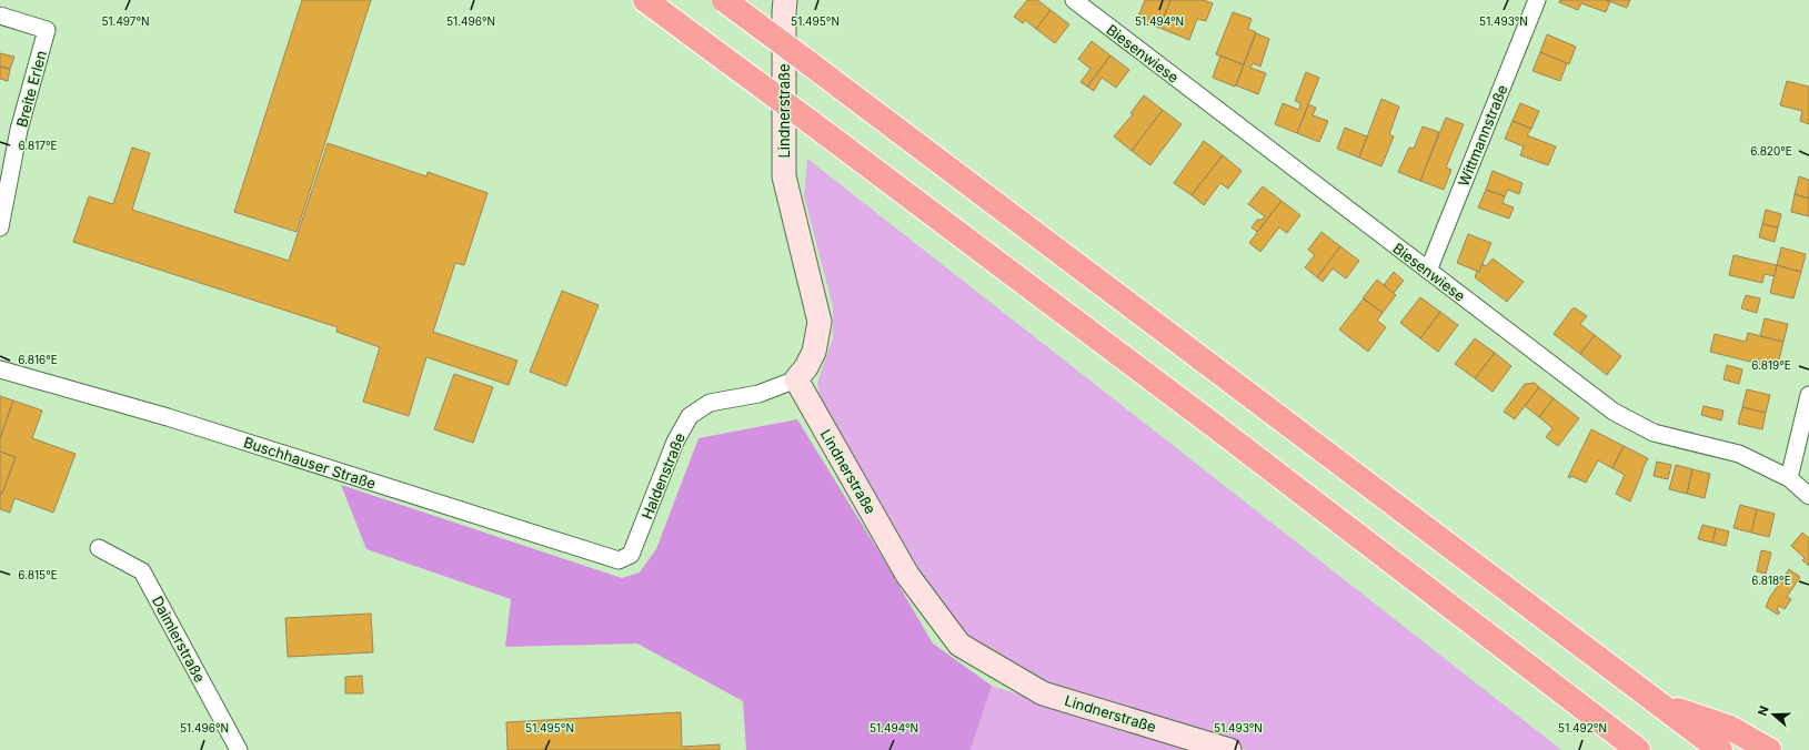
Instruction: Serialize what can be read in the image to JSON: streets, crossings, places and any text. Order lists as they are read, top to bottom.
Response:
{
  "streets": {
    "street": [
      "Biesenwiese",
      "Breite Erlen",
      "Lindnerstraße",
      "Wittmannstraße",
      "Buschhauser Straße",
      "Haldenstraße",
      "Daimlerstraße"
    ]
  },
  "crossings": [
    ["Biesenwiese", "Wittmannstraße"],
    ["Lindnerstraße", "Haldenstraße"],
    ["Buschhauser Straße", "Haldenstraße"]
  ],
  "north": "left",
  "coordinates": [
    "51.497°N",
    "51.496°N",
    "51.495°N",
    "51.494°N",
    "51.493°N",
    "6.817°E",
    "6.820°E",
    "6.816°E",
    "6.819°E",
    "6.815°E",
    "6.818°E",
    "51.492°N"
  ]
}
